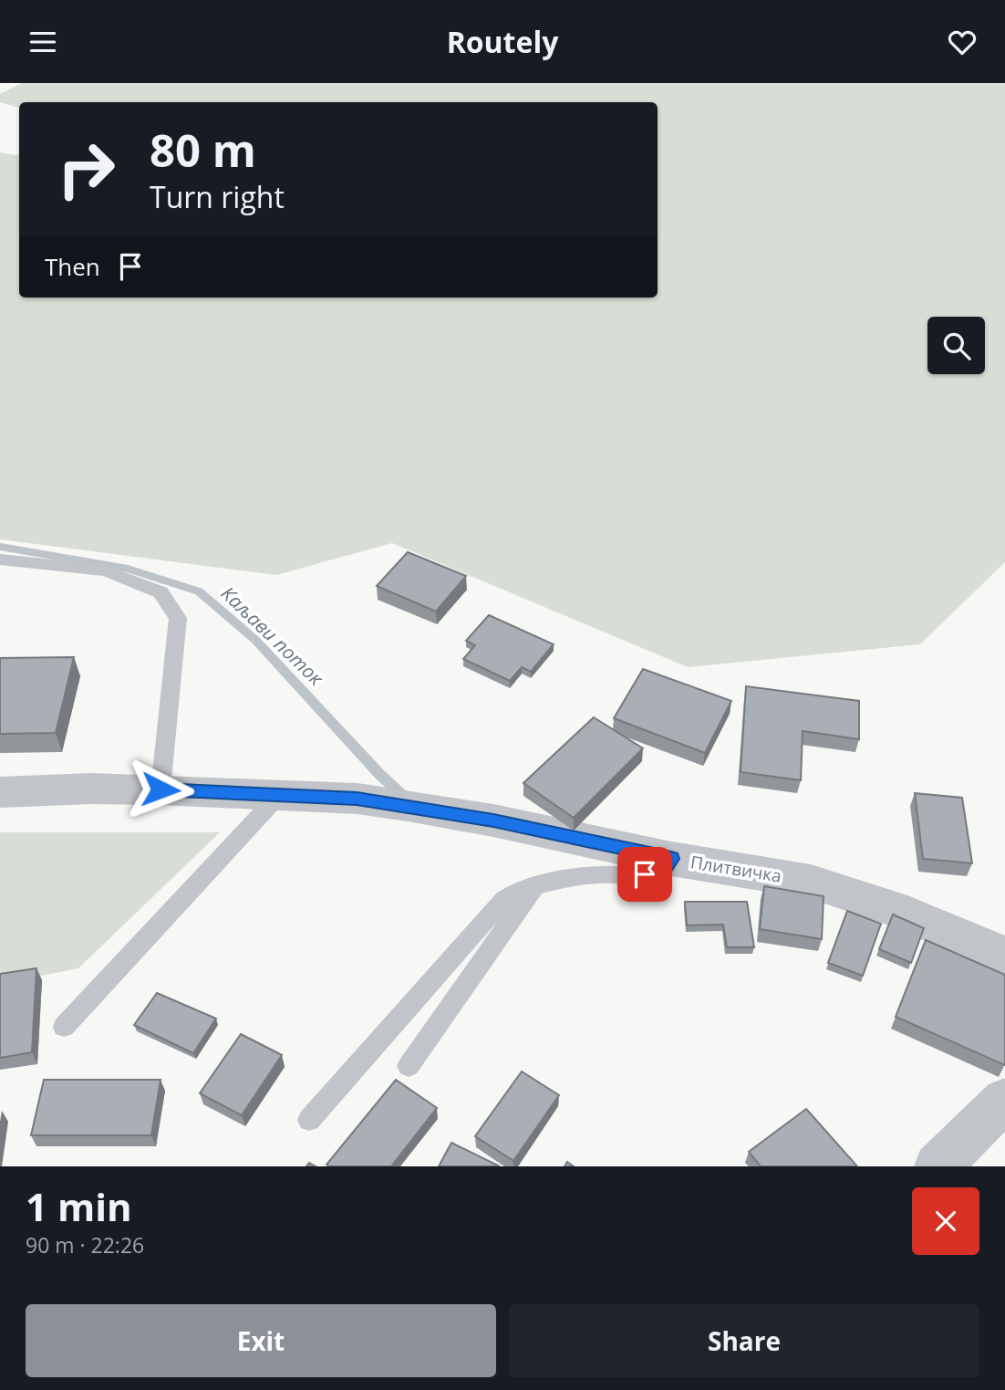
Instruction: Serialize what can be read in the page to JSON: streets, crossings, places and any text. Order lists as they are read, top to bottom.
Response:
{
  "streets": {
    "street": ["Плитвичка"]
  },
  "water": ["Каљави поток"],
  "page": {
    "header": "Routely",
    "turn": ["80 m", "Turn right"],
    "then": "Then",
    "heading": ["1 min", "90 m · 22:26"],
    "buttons": ["Exit", "Share"]
  }
}
